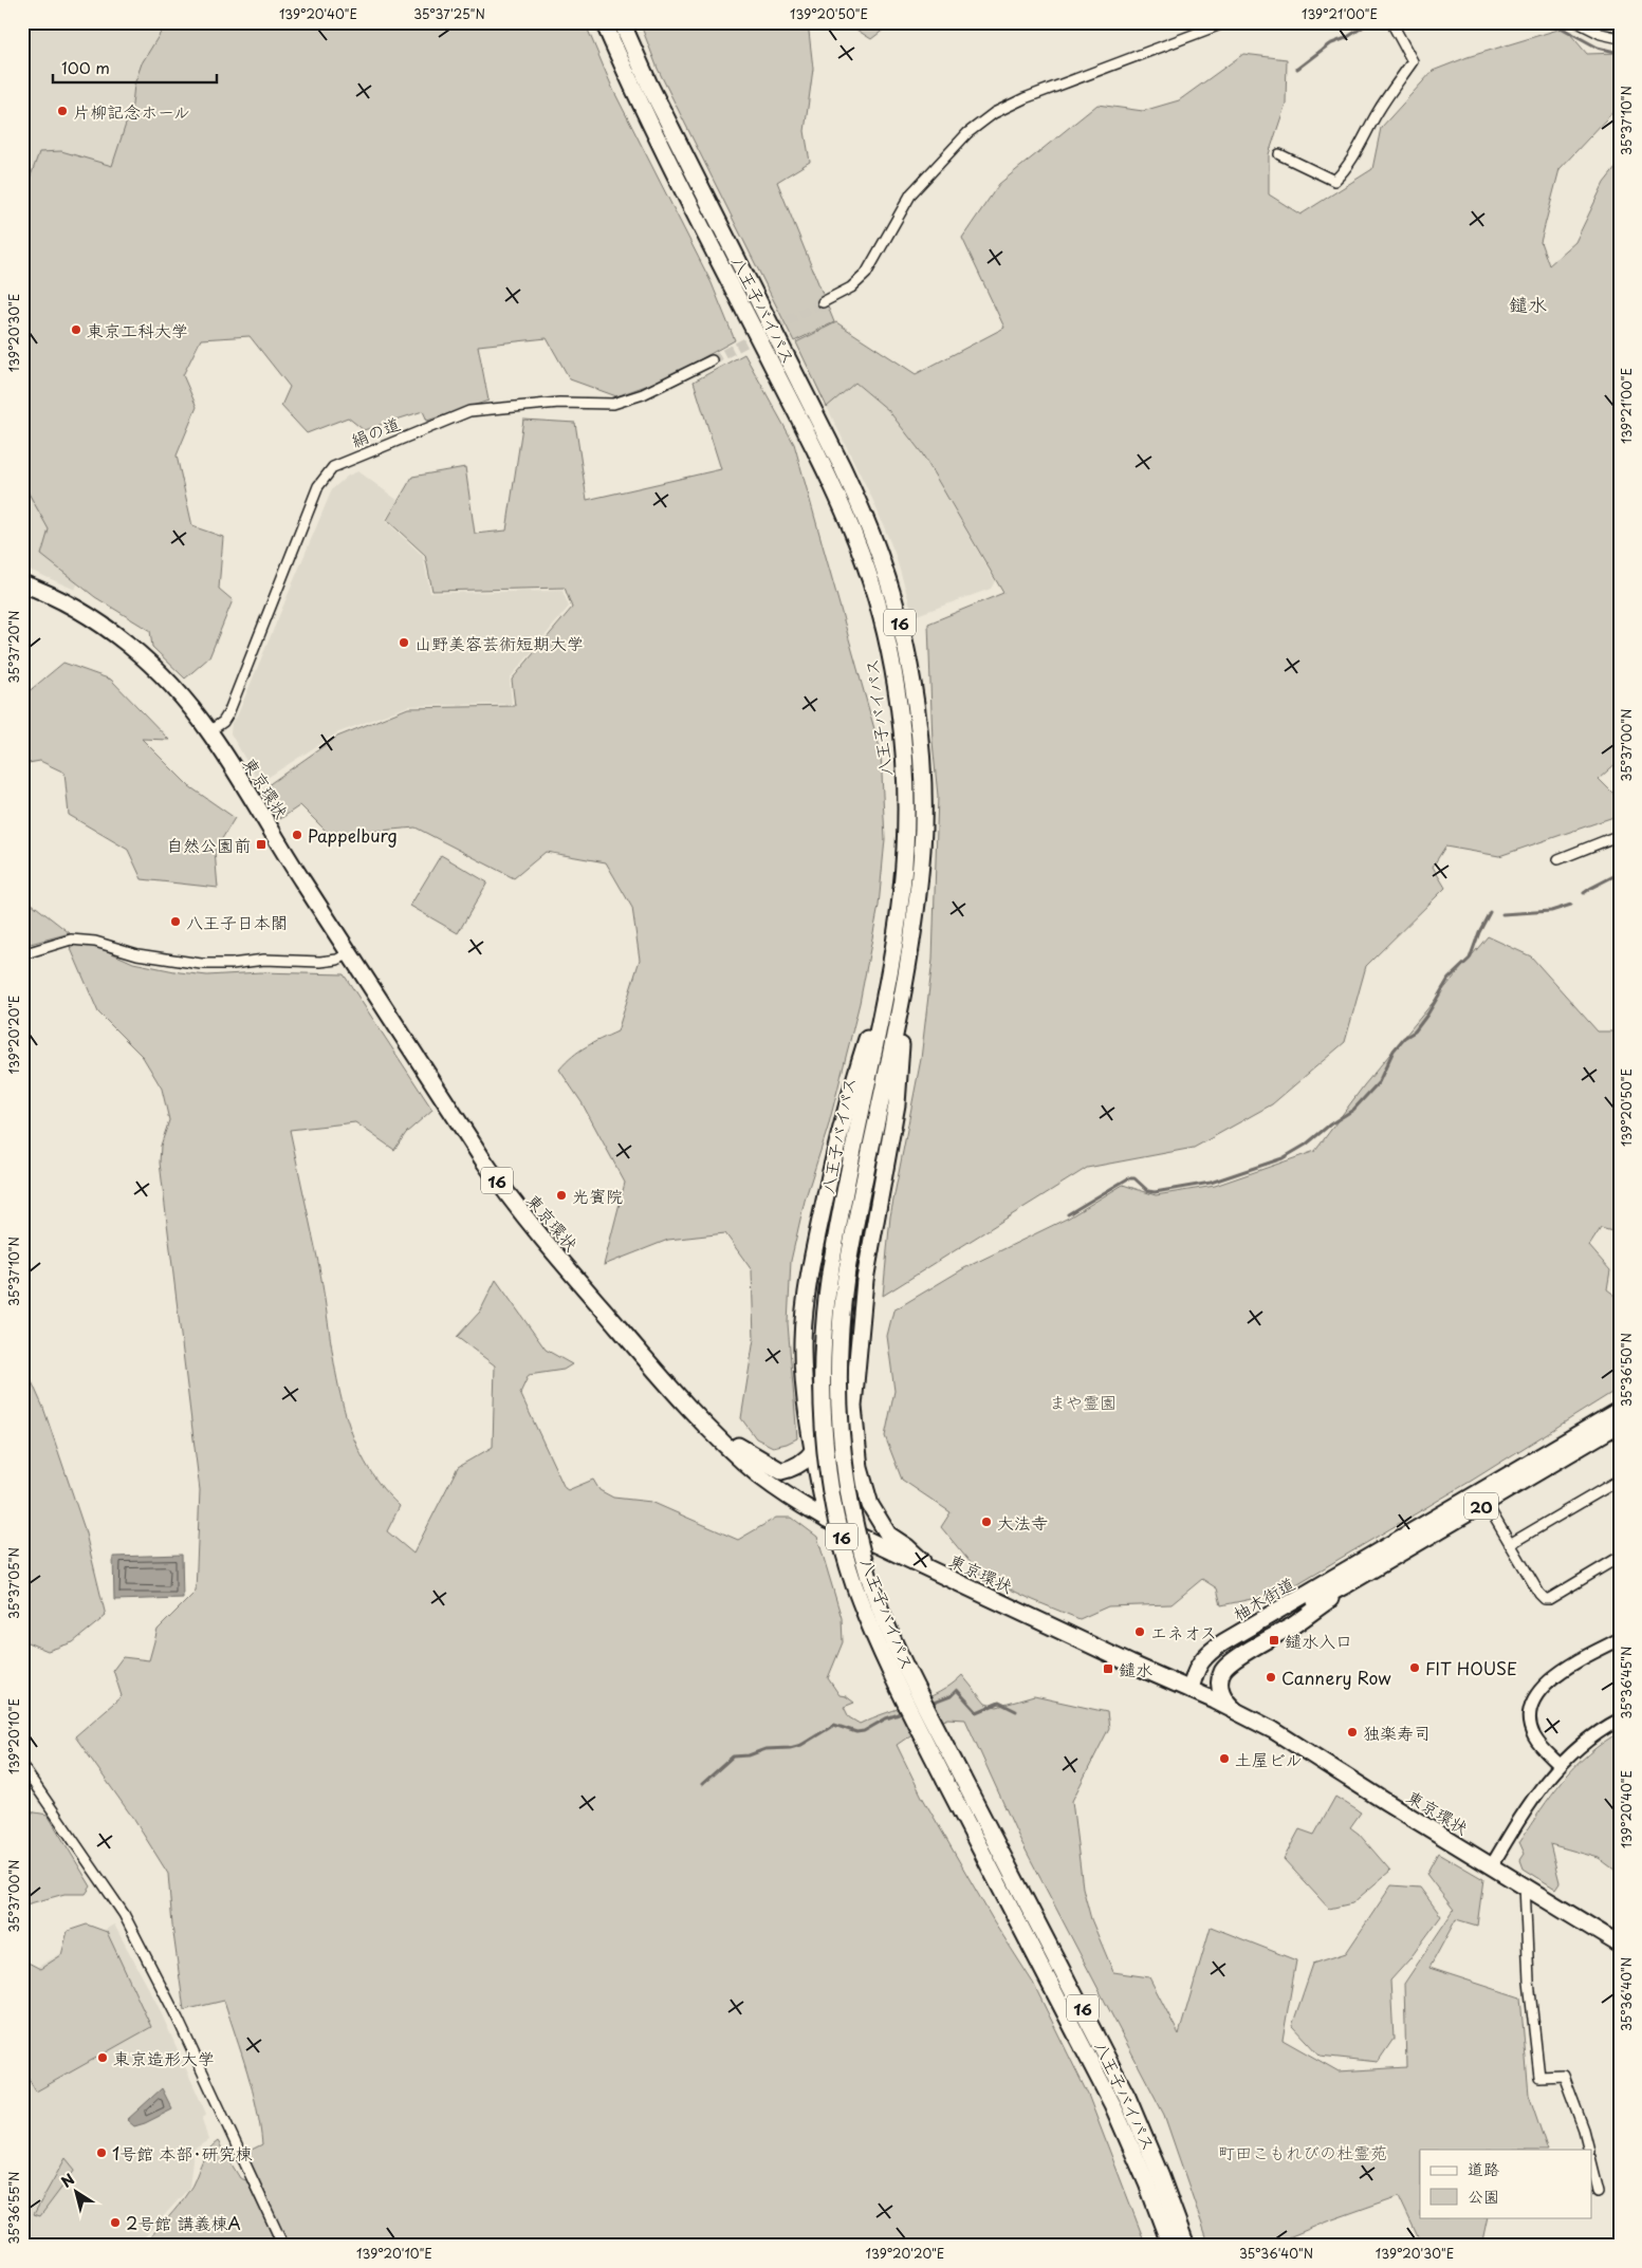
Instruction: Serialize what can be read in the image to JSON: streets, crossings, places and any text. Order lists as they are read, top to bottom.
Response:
{
  "streets": {
    "main road": [
      "八王子バイパス",
      "16",
      "東京環状",
      "20",
      "柚木街道"
    ],
    "street": ["絹の道"]
  },
  "crossings": [
    ["八王子バイパス", "16"],
    ["絹の道", "東京環状"],
    ["16", "東京環状"],
    ["16", "20"],
    ["16", "柚木街道"],
    ["東京環状", "20"],
    ["東京環状", "柚木街道"],
    ["20", "柚木街道"]
  ],
  "districts": ["鑓水"],
  "parks": ["まや霊園", "町田こもれびの杜霊苑"],
  "places": {
    "other": [
      "片柳記念ホール",
      "東京工科大学",
      "山野美容芸術短期大学",
      "Pappelburg",
      "八王子日本閣",
      "光賓院",
      "大法寺",
      "エネオス",
      "FIT HOUSE",
      "Cannery Row",
      "独楽寿司",
      "土屋ビル",
      "東京造形大学",
      "1号館 本部･研究棟",
      "2号館 講義棟A"
    ],
    "transit": ["自然公園前", "鑓水入口", "鑓水"]
  },
  "legend": ["道路", "公園"],
  "scale_bar": "100 m",
  "north": "top left",
  "coordinates": [
    "139°20'40\"E",
    "35°37'25\"N",
    "139°20'50\"E",
    "139°21'00\"E",
    "35°37'10\"N",
    "139°20'30\"E",
    "35°37'20\"N",
    "35°37'00\"N",
    "139°20'20\"E",
    "35°36'50\"N",
    "35°37'05\"N",
    "35°36'45\"N",
    "139°20'10\"E",
    "35°36'40\"N",
    "35°36'55\"N"
  ]
}
